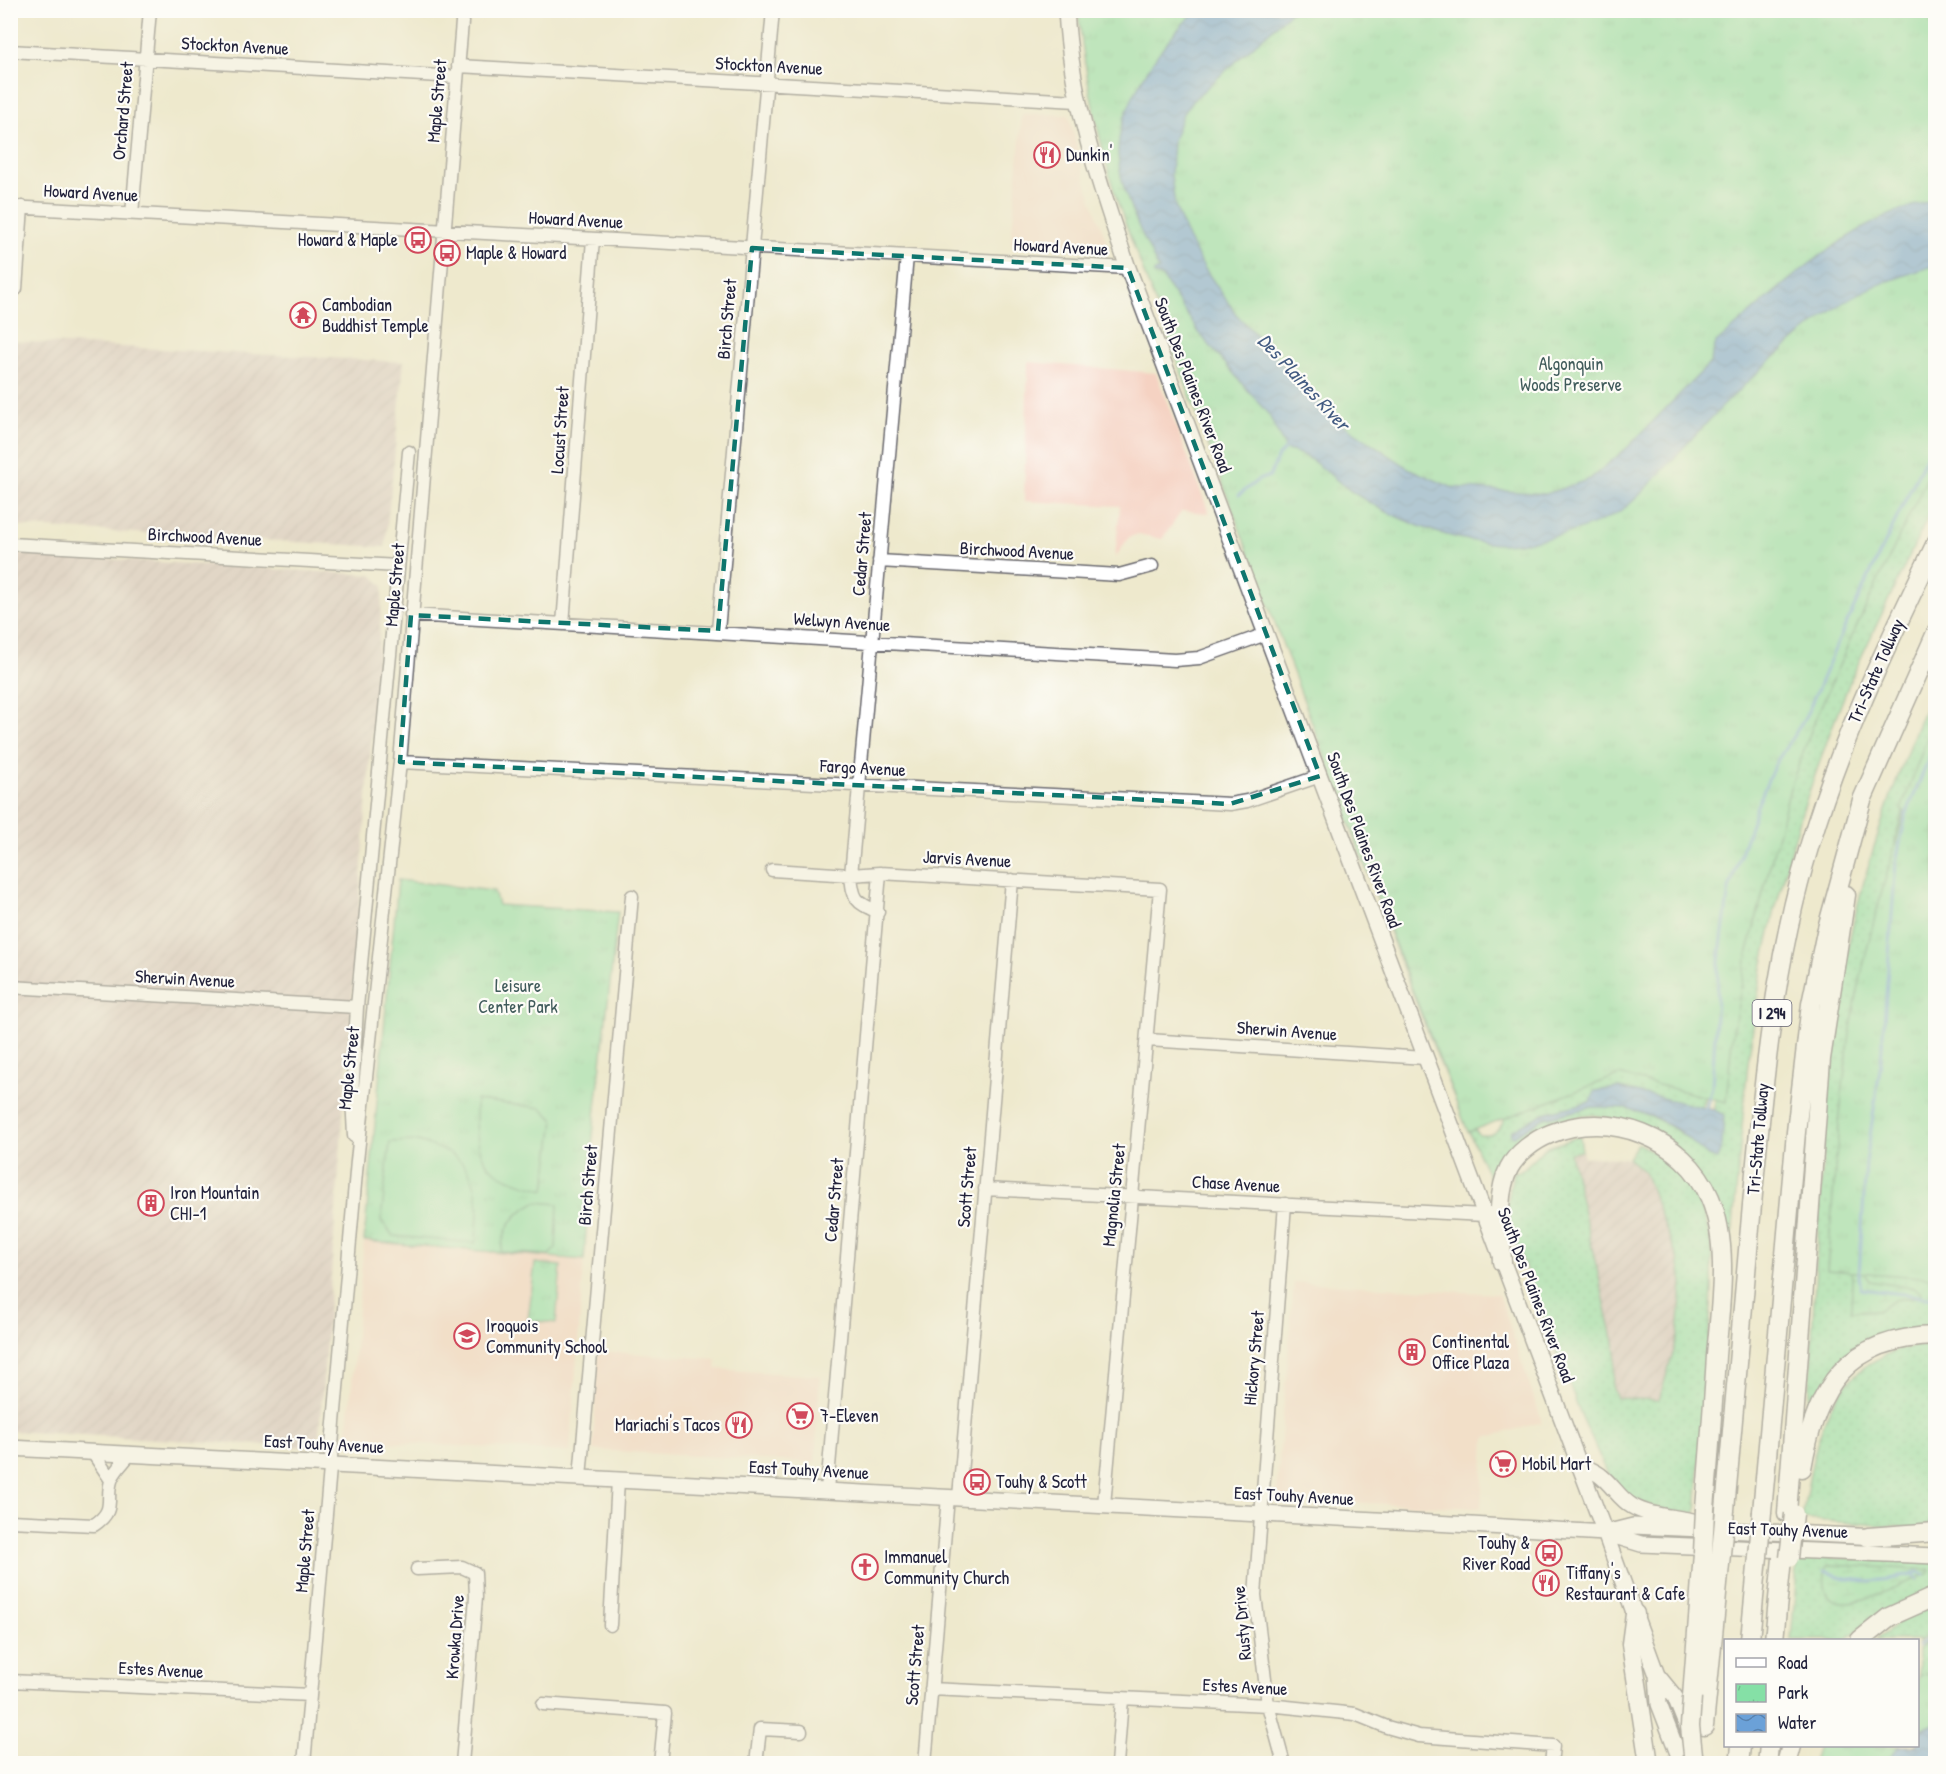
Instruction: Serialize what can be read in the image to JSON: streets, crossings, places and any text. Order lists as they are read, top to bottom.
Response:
{
  "streets": {
    "highway": ["Tri-State Tollway", "I 294"],
    "main road": ["South Des Plaines River Road", "East Touhy Avenue"],
    "street": [
      "Stockton Avenue",
      "Maple Street",
      "Orchard Street",
      "Howard Avenue",
      "Birch Street",
      "Locust Street",
      "Birchwood Avenue",
      "Cedar Street",
      "Welwyn Avenue",
      "Fargo Avenue",
      "Jarvis Avenue",
      "Sherwin Avenue",
      "Chase Avenue",
      "Scott Street",
      "Magnolia Street",
      "Hickory Street",
      "Rusty Drive",
      "Krowka Drive",
      "Estes Avenue"
    ]
  },
  "crossings": [
    ["Stockton Avenue", "Maple Street"],
    ["Stockton Avenue", "Orchard Street"],
    ["Stockton Avenue", "Birch Street"],
    ["Stockton Avenue", "South Des Plaines River Road"],
    ["Maple Street", "Howard Avenue"],
    ["Maple Street", "Birchwood Avenue"],
    ["Maple Street", "Welwyn Avenue"],
    ["Maple Street", "Fargo Avenue"],
    ["Maple Street", "Sherwin Avenue"],
    ["Maple Street", "East Touhy Avenue"],
    ["Maple Street", "Estes Avenue"],
    ["Orchard Street", "Howard Avenue"],
    ["Howard Avenue", "Birch Street"],
    ["Howard Avenue", "South Des Plaines River Road"],
    ["Howard Avenue", "Locust Street"],
    ["Howard Avenue", "Cedar Street"],
    ["Birch Street", "Welwyn Avenue"],
    ["Birch Street", "East Touhy Avenue"],
    ["South Des Plaines River Road", "Welwyn Avenue"],
    ["South Des Plaines River Road", "Tri-State Tollway"],
    ["South Des Plaines River Road", "Fargo Avenue"],
    ["South Des Plaines River Road", "Sherwin Avenue"],
    ["South Des Plaines River Road", "Chase Avenue"],
    ["South Des Plaines River Road", "East Touhy Avenue"],
    ["Locust Street", "Welwyn Avenue"],
    ["Birchwood Avenue", "Cedar Street"],
    ["Cedar Street", "Welwyn Avenue"],
    ["Cedar Street", "Fargo Avenue"],
    ["Cedar Street", "Jarvis Avenue"],
    ["Cedar Street", "East Touhy Avenue"],
    ["Jarvis Avenue", "Scott Street"],
    ["Jarvis Avenue", "Magnolia Street"],
    ["Sherwin Avenue", "Magnolia Street"],
    ["Chase Avenue", "Scott Street"],
    ["Chase Avenue", "Magnolia Street"],
    ["Chase Avenue", "Hickory Street"],
    ["Scott Street", "East Touhy Avenue"],
    ["Scott Street", "Estes Avenue"],
    ["Magnolia Street", "East Touhy Avenue"],
    ["Hickory Street", "East Touhy Avenue"],
    ["Hickory Street", "Rusty Drive"],
    ["East Touhy Avenue", "Rusty Drive"],
    ["Rusty Drive", "Estes Avenue"]
  ],
  "water": ["Des Plaines River"],
  "parks": ["Algonquin Woods Preserve", "Leisure Center Park"],
  "places": {
    "restaurant": ["Dunkin'", "Mariachi's Tacos", "Tiffany's Restaurant & Cafe"],
    "bus stop": [
      "Howard & Maple",
      "Maple & Howard",
      "Touhy & Scott",
      "Touhy & River Road"
    ],
    "temple": ["Cambodian Buddhist Temple"],
    "building": ["Iron Mountain CHI-1", "Continental Office Plaza"],
    "school or university": ["Iroquois Community School"],
    "supermarket": ["7-Eleven", "Mobil Mart"],
    "church": ["Immanuel Community Church"]
  },
  "legend": ["Road", "Park", "Water"]
}
